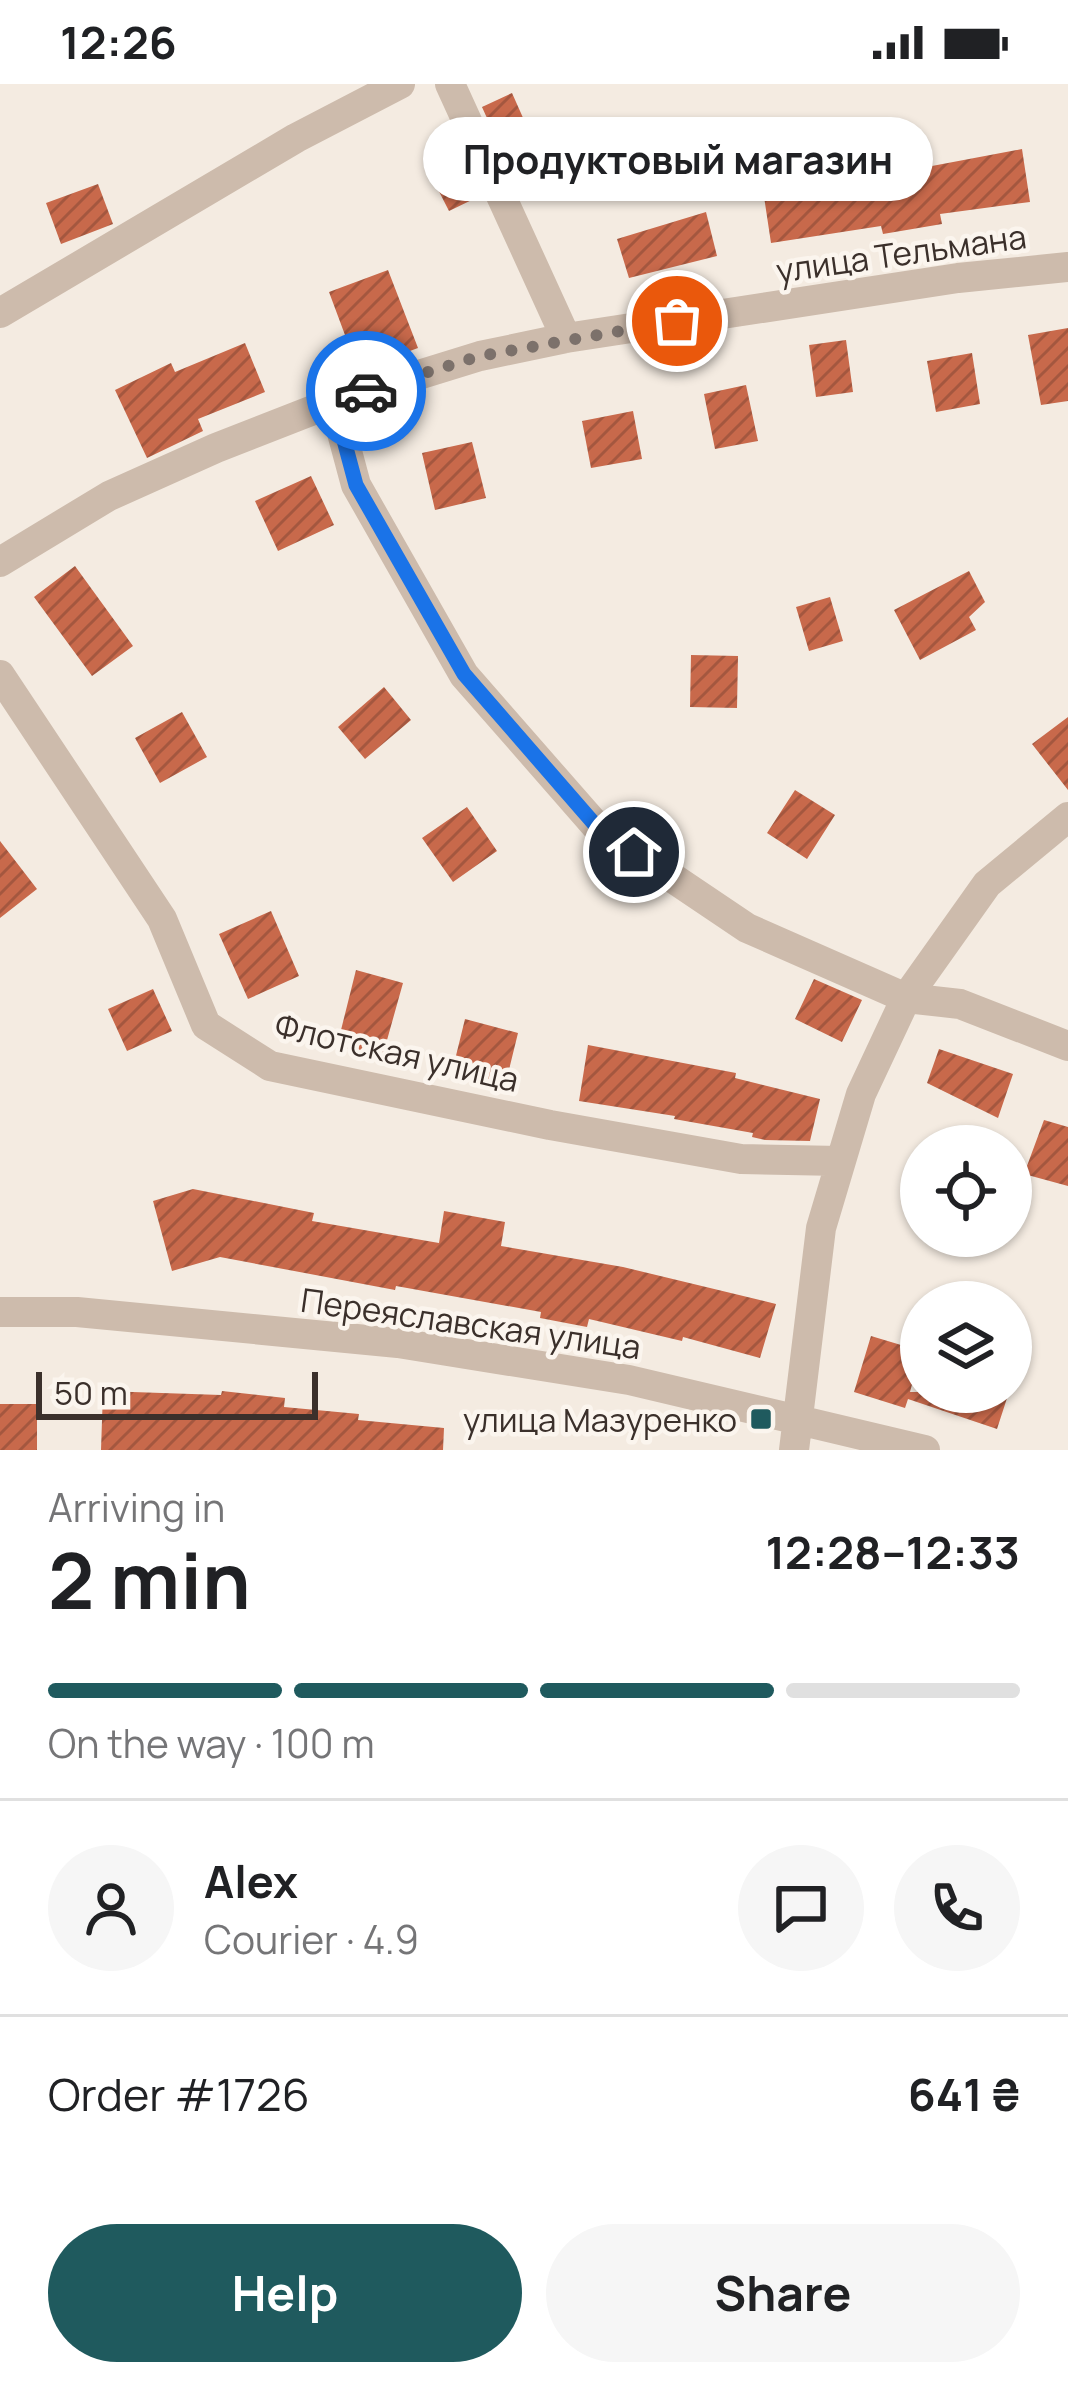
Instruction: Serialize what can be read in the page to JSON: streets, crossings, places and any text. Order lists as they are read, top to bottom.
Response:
{
  "streets": {
    "street": ["улица Тельмана", "Флотская улица", "Переяславская улица"]
  },
  "places": {
    "other": ["Продуктовый магазин"],
    "transit": ["улица Мазуренко"]
  },
  "scale_bar": "50 m",
  "page": {
    "status": "12:26",
    "bubble": "Продуктовый магазин",
    "scale": "50 m",
    "heading": ["2 min", "Arriving in", "12:28–12:33"],
    "panel": [
      "Alex",
      "Courier · 4.9",
      "Order #1726",
      "641 ₴"
    ],
    "bar": "On the way · 100 m",
    "buttons": ["Help", "Share"]
  }
}
